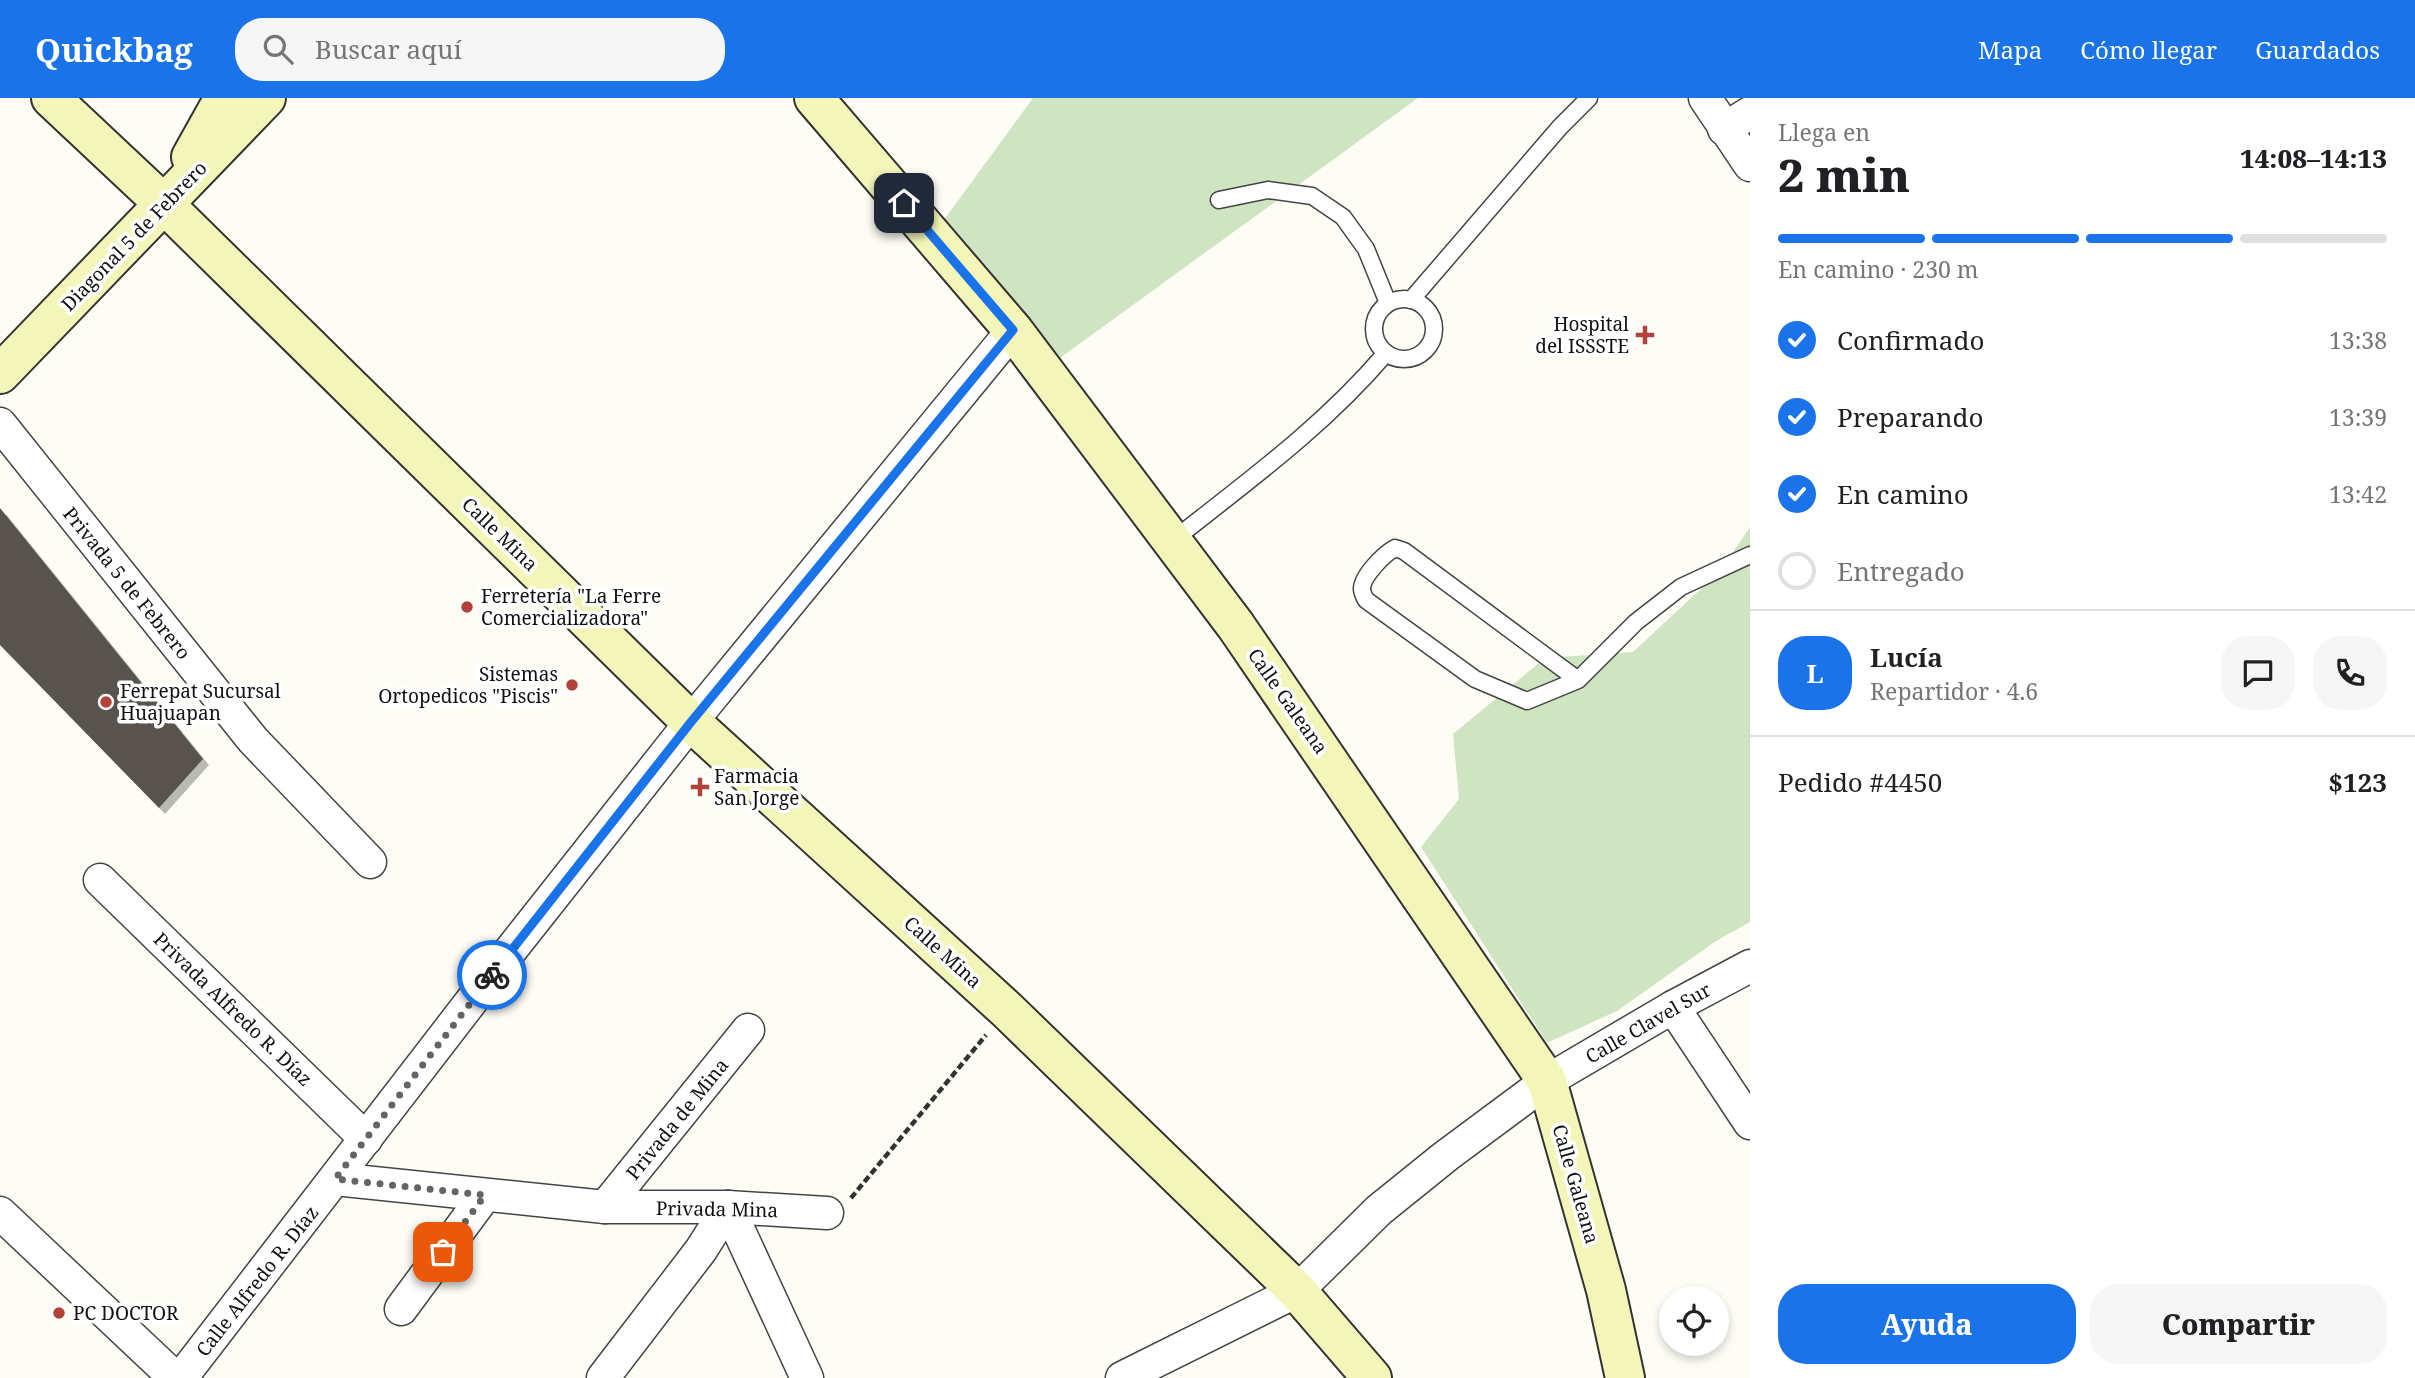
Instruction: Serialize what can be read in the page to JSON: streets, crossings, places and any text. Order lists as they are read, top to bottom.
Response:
{
  "streets": {
    "main road": ["Diagonal 5 de Febrero", "Calle Mina", "Calle Galeana"],
    "street": [
      "Privada 5 de Febrero",
      "Privada Alfredo R. Díaz",
      "Calle Clavel Sur",
      "Privada de Mina",
      "Privada Mina",
      "Calle Alfredo R. Díaz"
    ]
  },
  "crossings": [
    ["Diagonal 5 de Febrero", "Calle Mina"],
    ["Calle Mina", "Calle Clavel Sur"],
    ["Calle Mina", "Calle Alfredo R. Díaz"],
    ["Calle Galeana", "Calle Clavel Sur"],
    ["Calle Galeana", "Calle Alfredo R. Díaz"],
    ["Privada Alfredo R. Díaz", "Calle Alfredo R. Díaz"],
    ["Privada de Mina", "Privada Mina"],
    ["Privada Mina", "Calle Alfredo R. Díaz"]
  ],
  "places": {
    "health": ["Hospital del ISSSTE", "Farmacia San Jorge"],
    "other": [
      "Ferretería \"La Ferre Comercializadora\"",
      "Sistemas Ortopedicos \"Piscis\"",
      "Ferrepat Sucursal Huajuapan",
      "PC DOCTOR"
    ]
  },
  "page": {
    "header": "Quickbag",
    "search": "Buscar aquí",
    "nav": ["Mapa", "Cómo llegar", "Guardados"],
    "heading": ["2 min", "Llega en", "14:08–14:13"],
    "panel": [
      "Lucía",
      "Repartidor · 4.6",
      "Pedido #4450",
      "$123"
    ],
    "bar": "En camino · 230 m",
    "list": [
      ["Confirmado", "13:38"],
      ["Preparando", "13:39"],
      ["En camino", "13:42"],
      "Entregado"
    ],
    "round": "L",
    "buttons": ["Ayuda", "Compartir"]
  }
}
